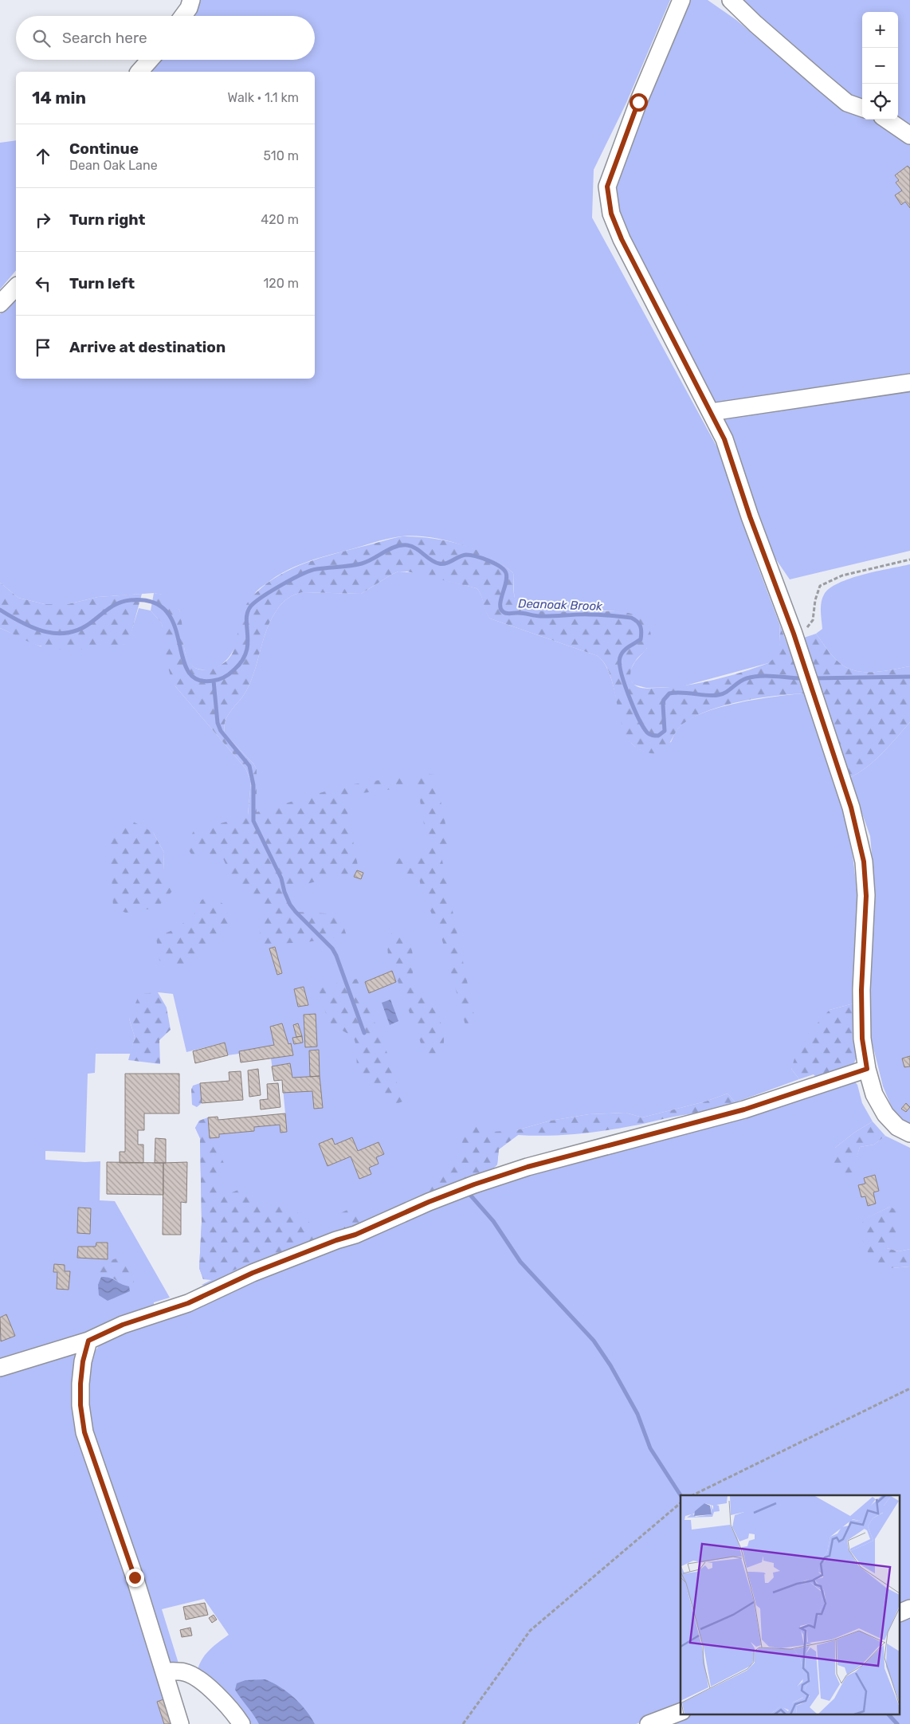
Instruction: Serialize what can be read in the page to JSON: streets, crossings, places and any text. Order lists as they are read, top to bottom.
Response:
{
  "water": ["Deanoak Brook"],
  "page": {
    "map_buttons": ["+", "−"],
    "search": "Search here",
    "heading": ["14 min", "Walk · 1.1 km"],
    "list": [
      ["Continue", "Dean Oak Lane", "510 m"],
      ["Turn right", "420 m"],
      ["Turn left", "120 m"],
      "Arrive at destination"
    ]
  }
}
